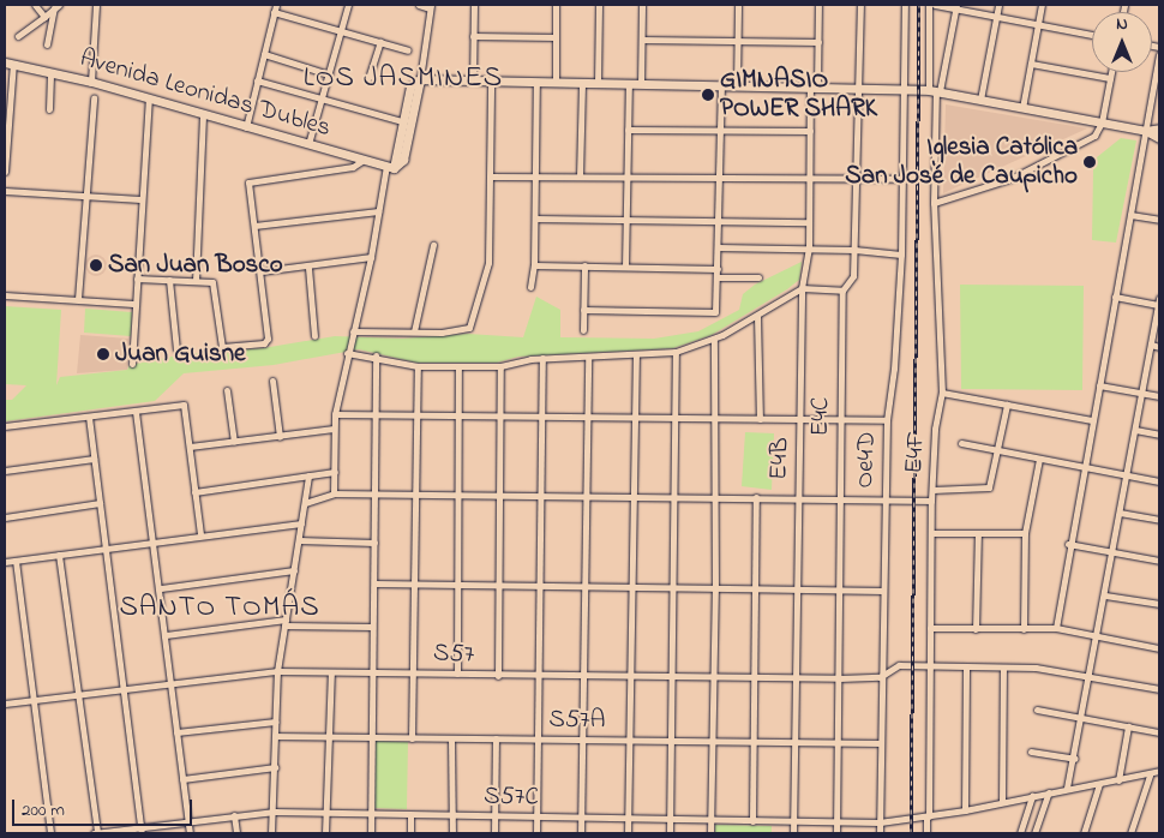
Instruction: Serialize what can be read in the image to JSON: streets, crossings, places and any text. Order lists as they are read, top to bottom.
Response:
{
  "streets": {
    "main road": ["Avenida Leonidas Dubles"],
    "street": [
      "E4C",
      "E4F",
      "E4B",
      "Oe4D",
      "S57",
      "S57A",
      "S57C"
    ]
  },
  "crossings": [
    ["E4C", "S57"],
    ["E4C", "S57A"],
    ["E4C", "S57C"],
    ["E4F", "S57C"],
    ["E4B", "S57"],
    ["E4B", "S57A"],
    ["E4B", "S57C"],
    ["Oe4D", "S57"],
    ["Oe4D", "S57A"],
    ["Oe4D", "S57C"]
  ],
  "districts": ["LOS JASMINES", "SANTO TOMÁS"],
  "places": [
    "GIMNASIO POWER SHARK",
    "Iglesia Católica San José de Caupicho",
    "San Juan Bosco",
    "Juan Guisne"
  ],
  "scale_bar": "200 m",
  "north": "top"
}
